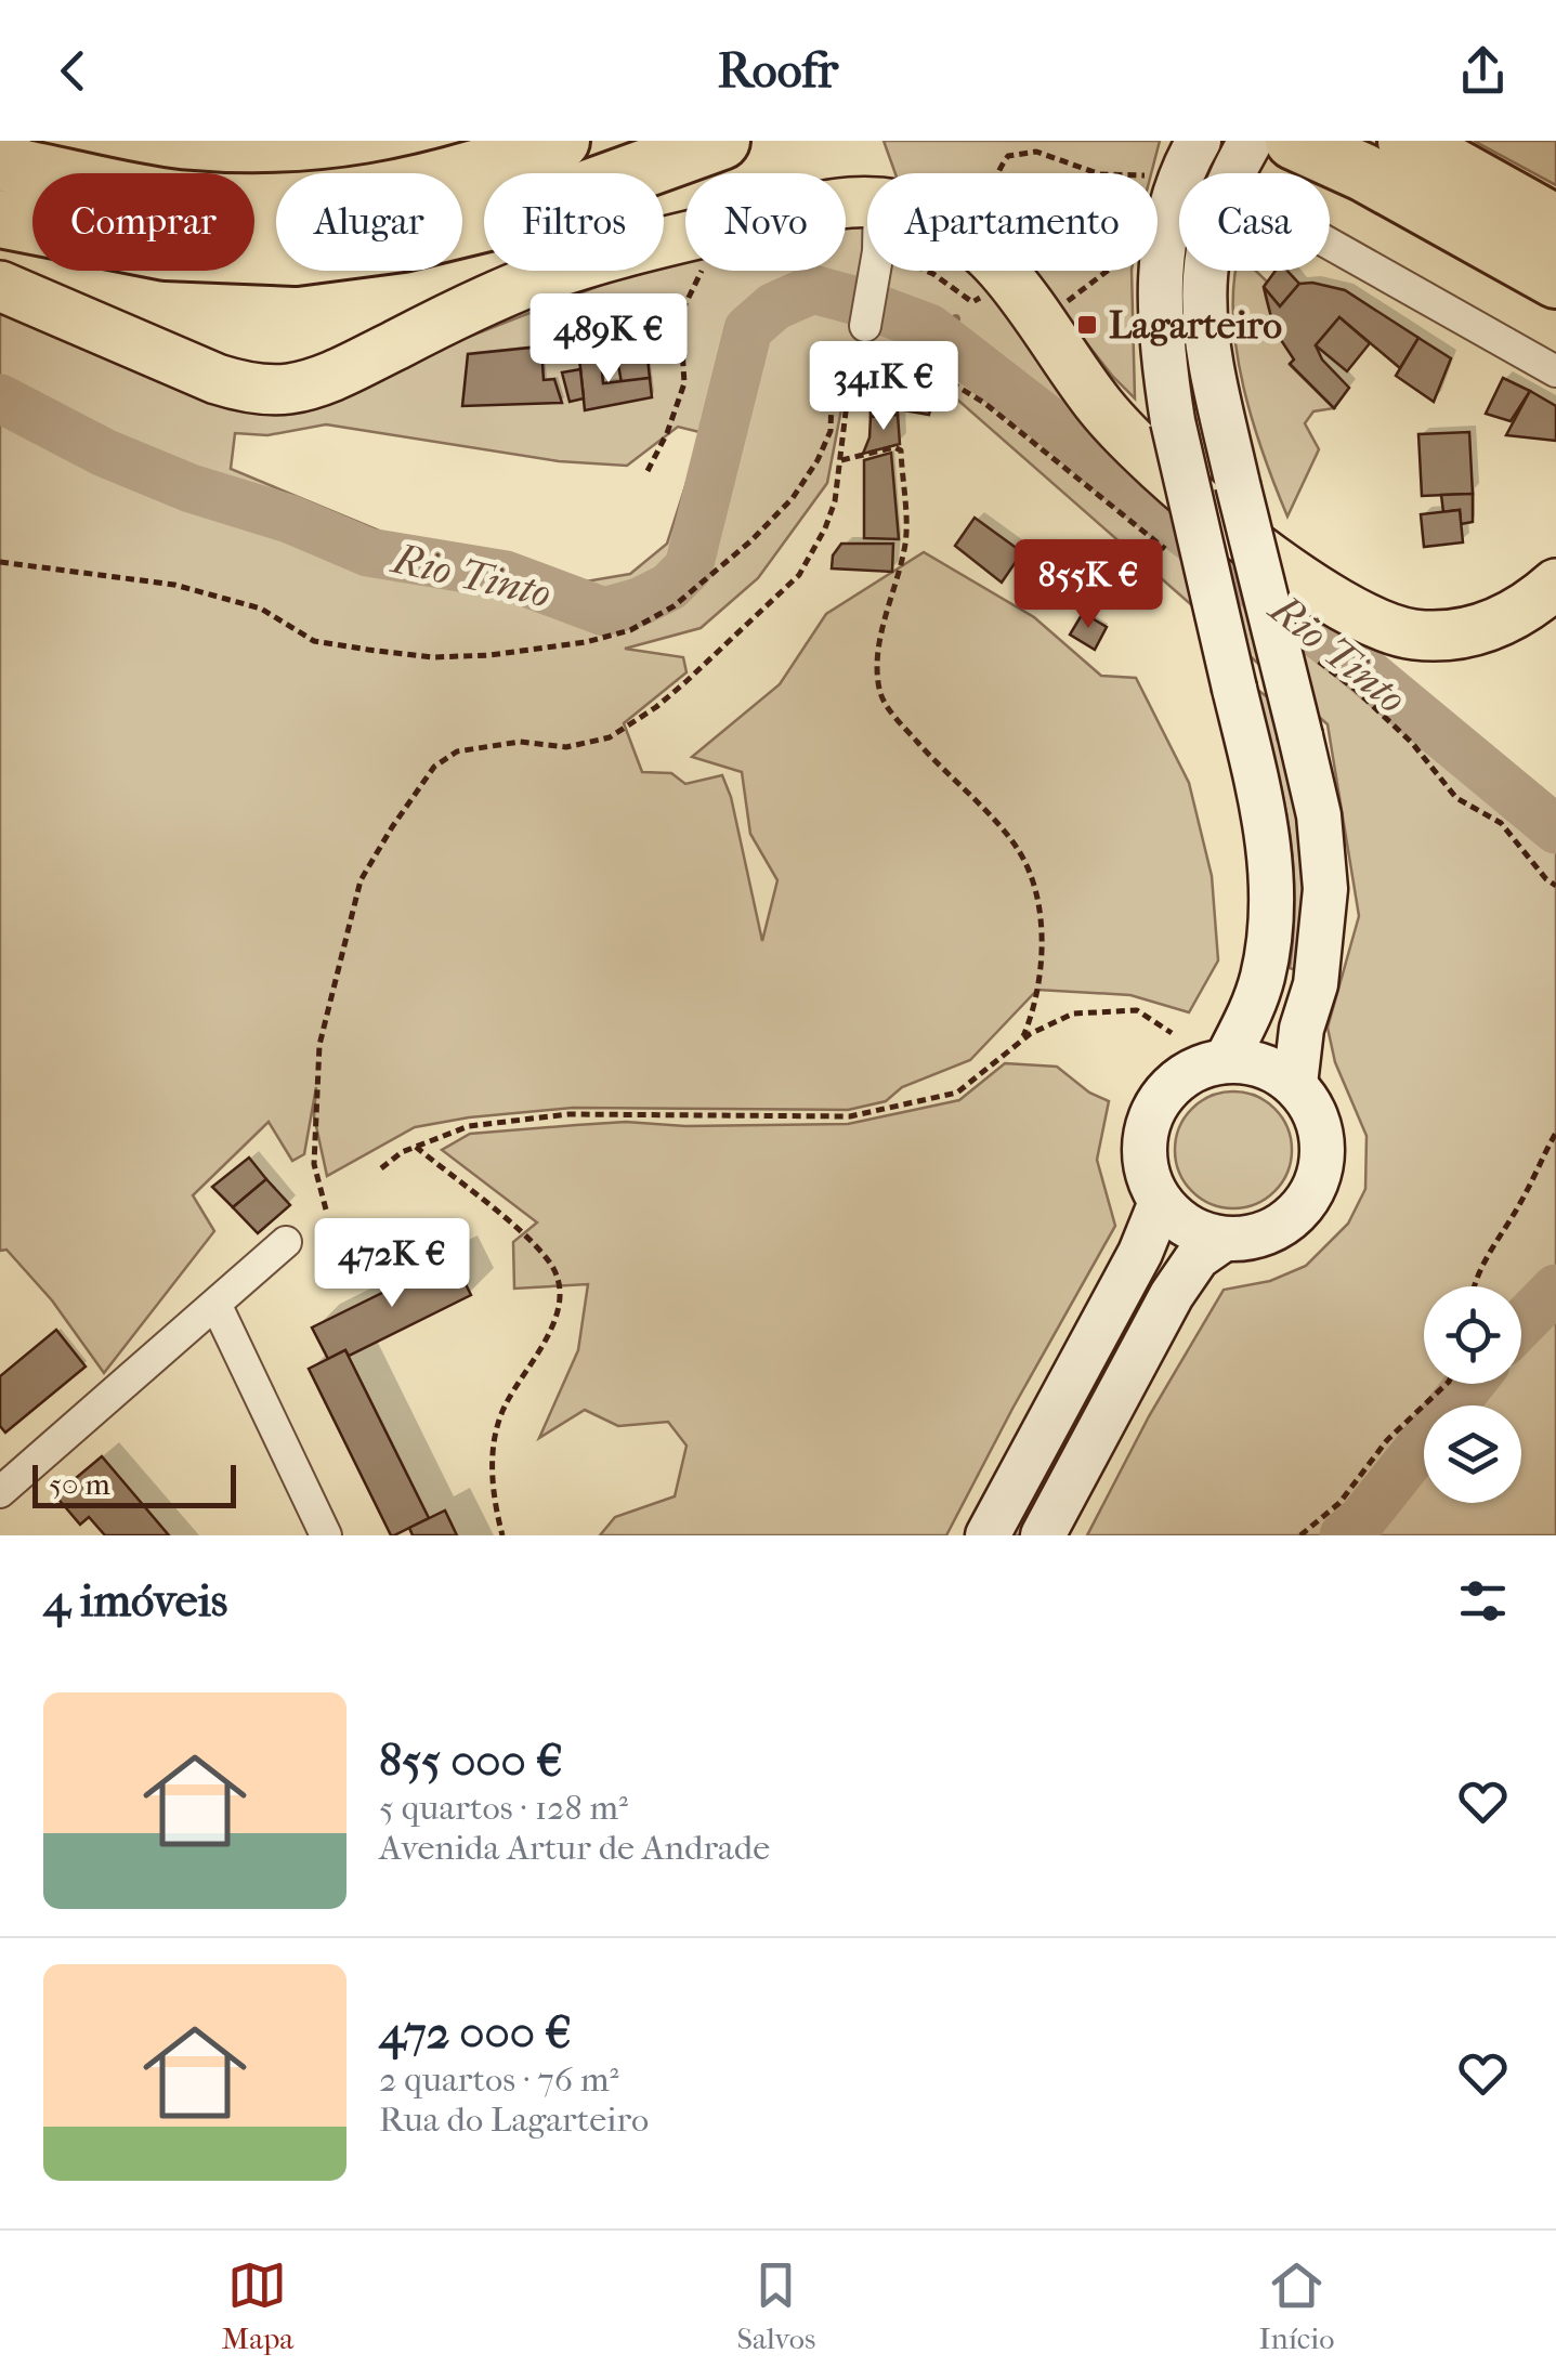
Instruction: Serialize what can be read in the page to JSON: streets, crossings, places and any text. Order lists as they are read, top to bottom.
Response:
{
  "water": ["Rio Tinto"],
  "places": {
    "transit": ["Lagarteiro"]
  },
  "scale_bar": "50 m",
  "page": {
    "header": "Roofr",
    "chip": [
      "Comprar",
      "Alugar",
      "Filtros",
      "Novo",
      "Apartamento",
      "Casa"
    ],
    "price": [
      "489K €",
      "341K €",
      "855K €",
      "472K €"
    ],
    "scale": "50 m",
    "heading": "4 imóveis",
    "list": [
      {
        "name": "855 000 €",
        "note": "5 quartos · 128 m² · Avenida Artur de Andrade"
      },
      {
        "name": "472 000 €",
        "note": "2 quartos · 76 m² · Rua do Lagarteiro"
      }
    ],
    "tabs": ["Mapa", "Salvos", "Início"]
  }
}
